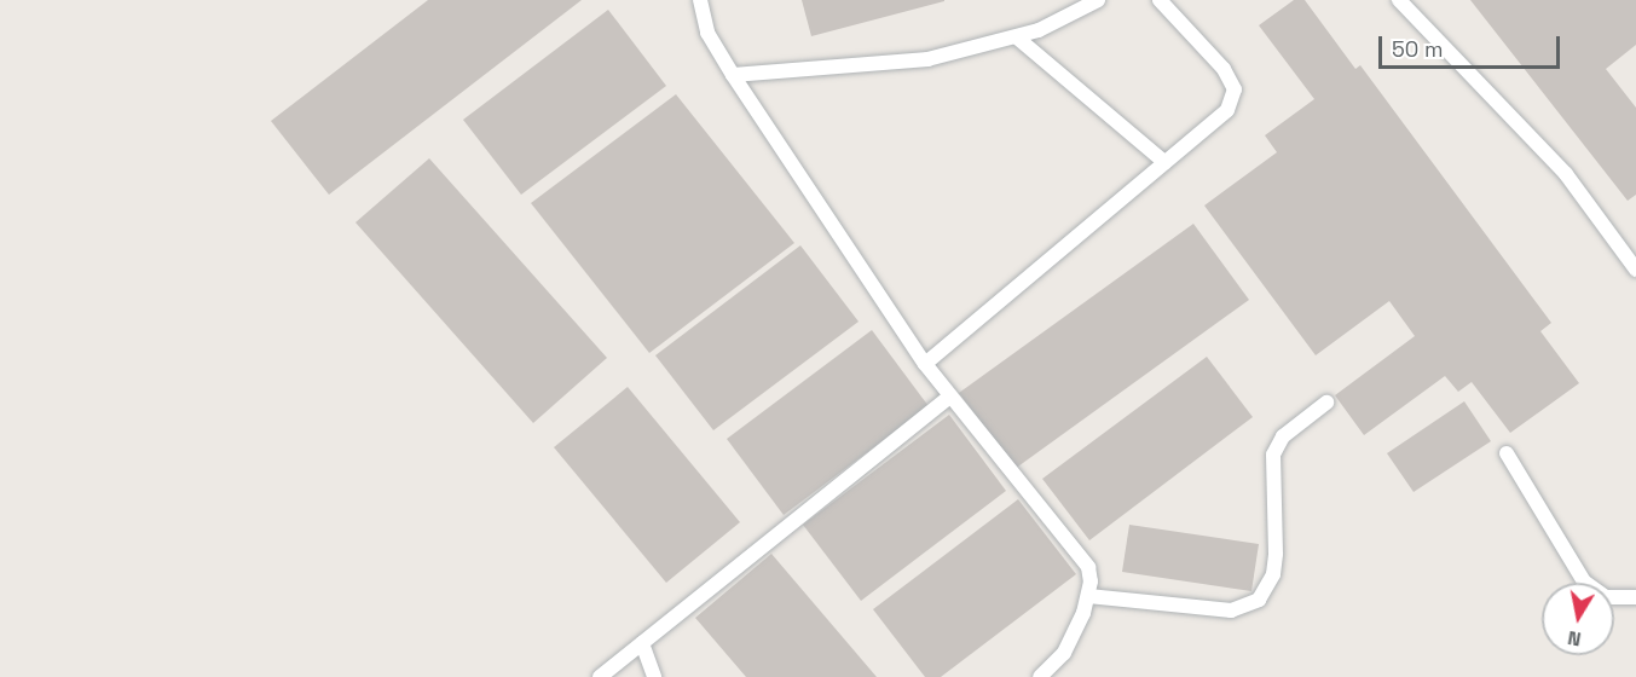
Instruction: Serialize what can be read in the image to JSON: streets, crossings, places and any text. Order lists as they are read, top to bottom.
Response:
{
  "scale_bar": "50 m",
  "north": "bottom"
}
